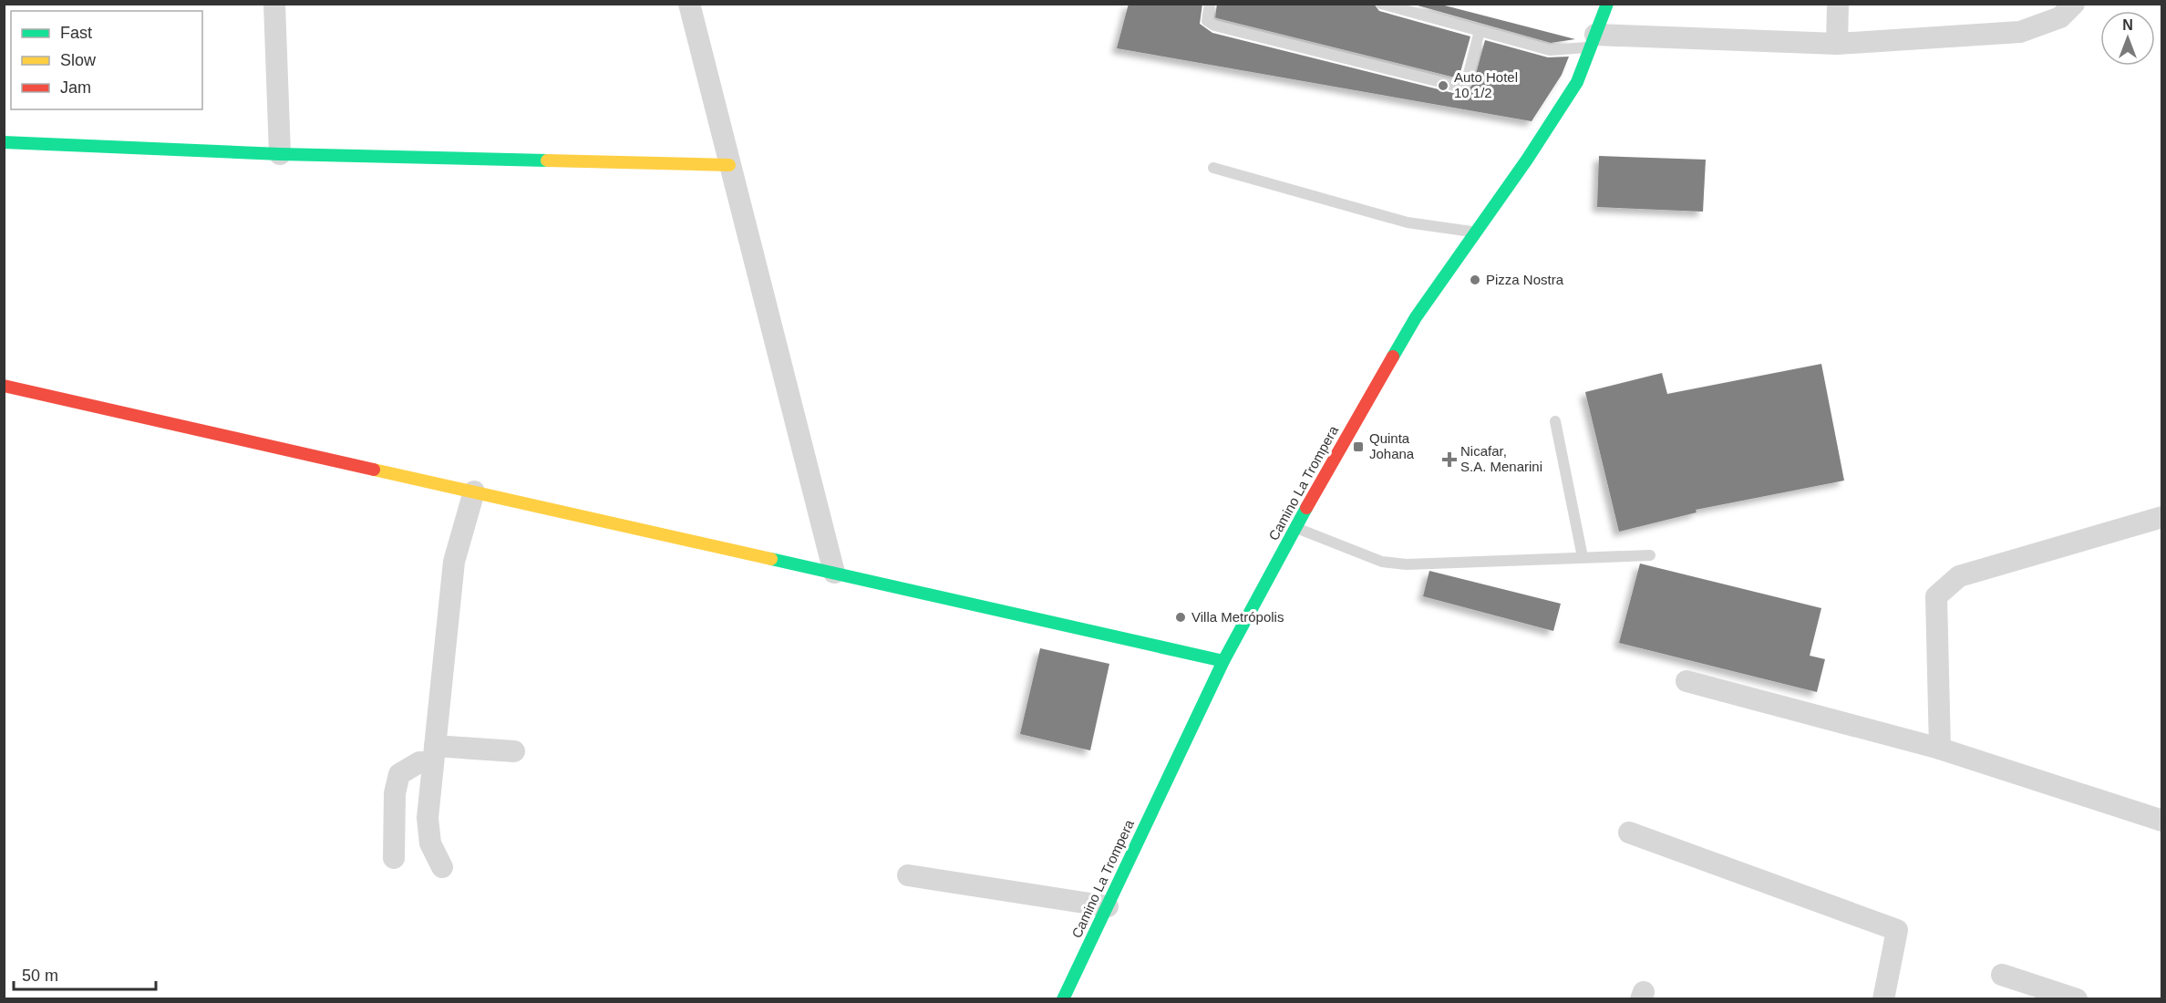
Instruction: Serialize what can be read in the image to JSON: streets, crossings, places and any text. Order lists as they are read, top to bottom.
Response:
{
  "streets": {
    "street": ["Camino La Trompera"]
  },
  "places": {
    "other": ["Auto Hotel 10 1/2", "Pizza Nostra", "Villa Metrópolis"],
    "transit": ["Quinta Johana"],
    "health": ["Nicafar, S.A. Menarini"]
  },
  "legend": ["Fast", "Slow", "Jam"],
  "scale_bar": "50 m",
  "north": "top"
}
